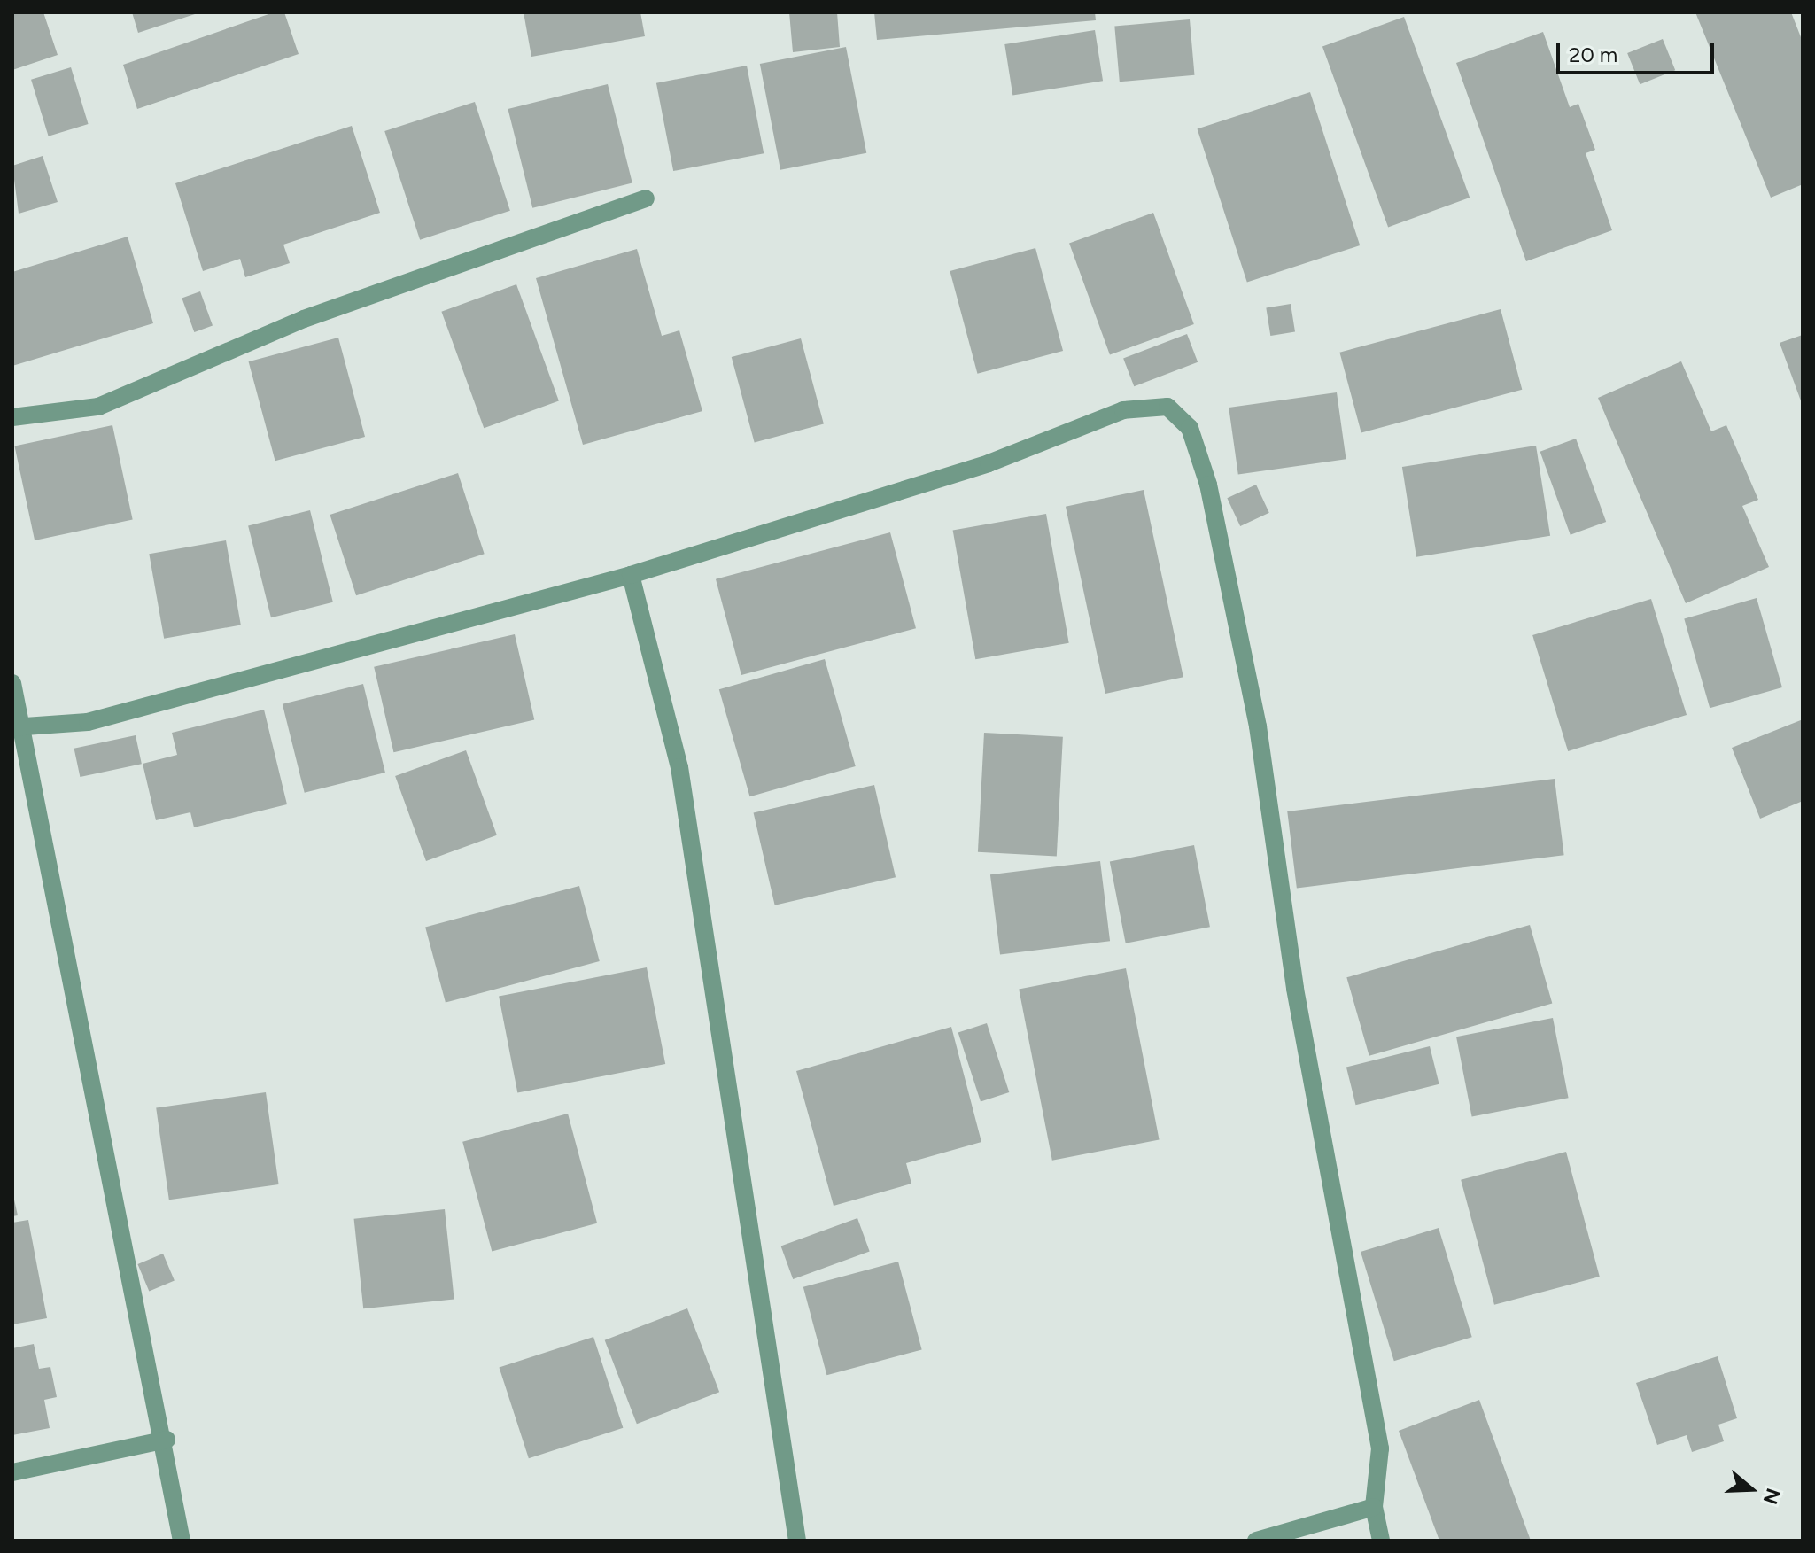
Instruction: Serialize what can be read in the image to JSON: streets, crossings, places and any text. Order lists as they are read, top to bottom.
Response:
{
  "scale_bar": "20 m",
  "north": "right"
}
